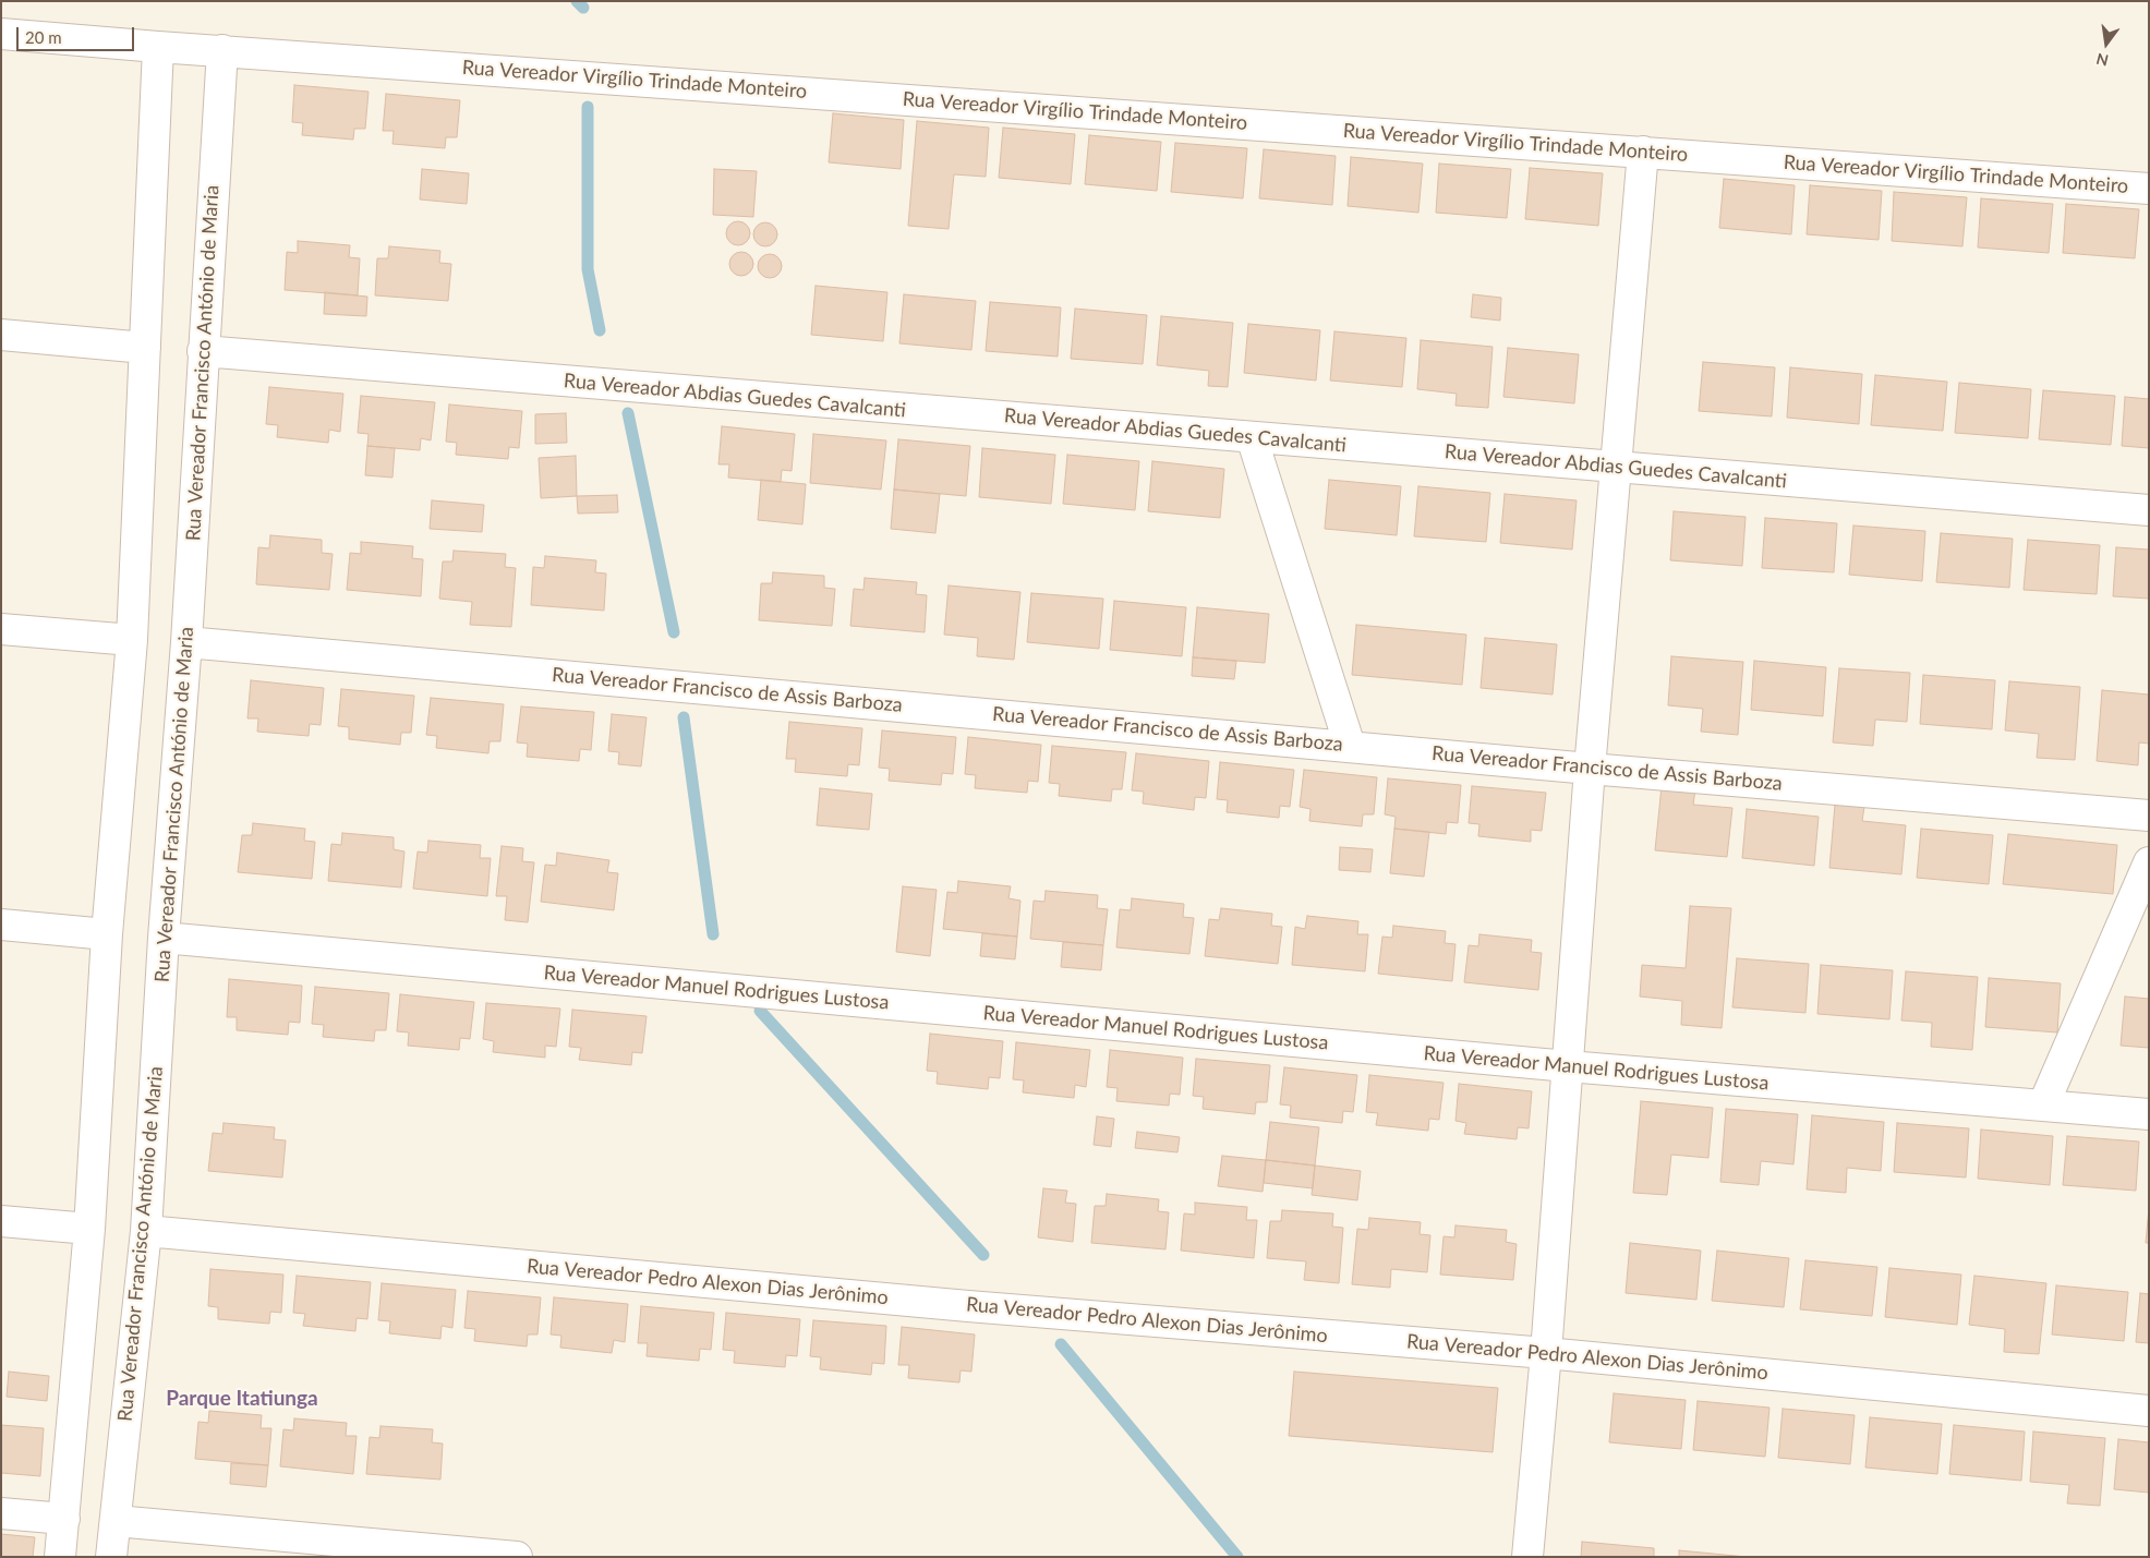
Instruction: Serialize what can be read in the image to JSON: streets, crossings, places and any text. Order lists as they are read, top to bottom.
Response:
{
  "streets": {
    "street": [
      "Rua Vereador Virgílio Trindade Monteiro",
      "Rua Vereador Francisco António de Maria",
      "Rua Vereador Abdias Guedes Cavalcanti",
      "Rua Vereador Francisco de Assis Barboza",
      "Rua Vereador Manuel Rodrigues Lustosa",
      "Rua Vereador Pedro Alexon Dias Jerônimo"
    ]
  },
  "crossings": [
    ["Rua Vereador Virgílio Trindade Monteiro", "Rua Vereador Francisco António de Maria"],
    ["Rua Vereador Francisco António de Maria", "Rua Vereador Abdias Guedes Cavalcanti"],
    ["Rua Vereador Francisco António de Maria", "Rua Vereador Francisco de Assis Barboza"],
    ["Rua Vereador Francisco António de Maria", "Rua Vereador Manuel Rodrigues Lustosa"],
    ["Rua Vereador Francisco António de Maria", "Rua Vereador Pedro Alexon Dias Jerônimo"]
  ],
  "districts": ["Parque Itatiunga"],
  "scale_bar": "20 m",
  "north": "bottom"
}
